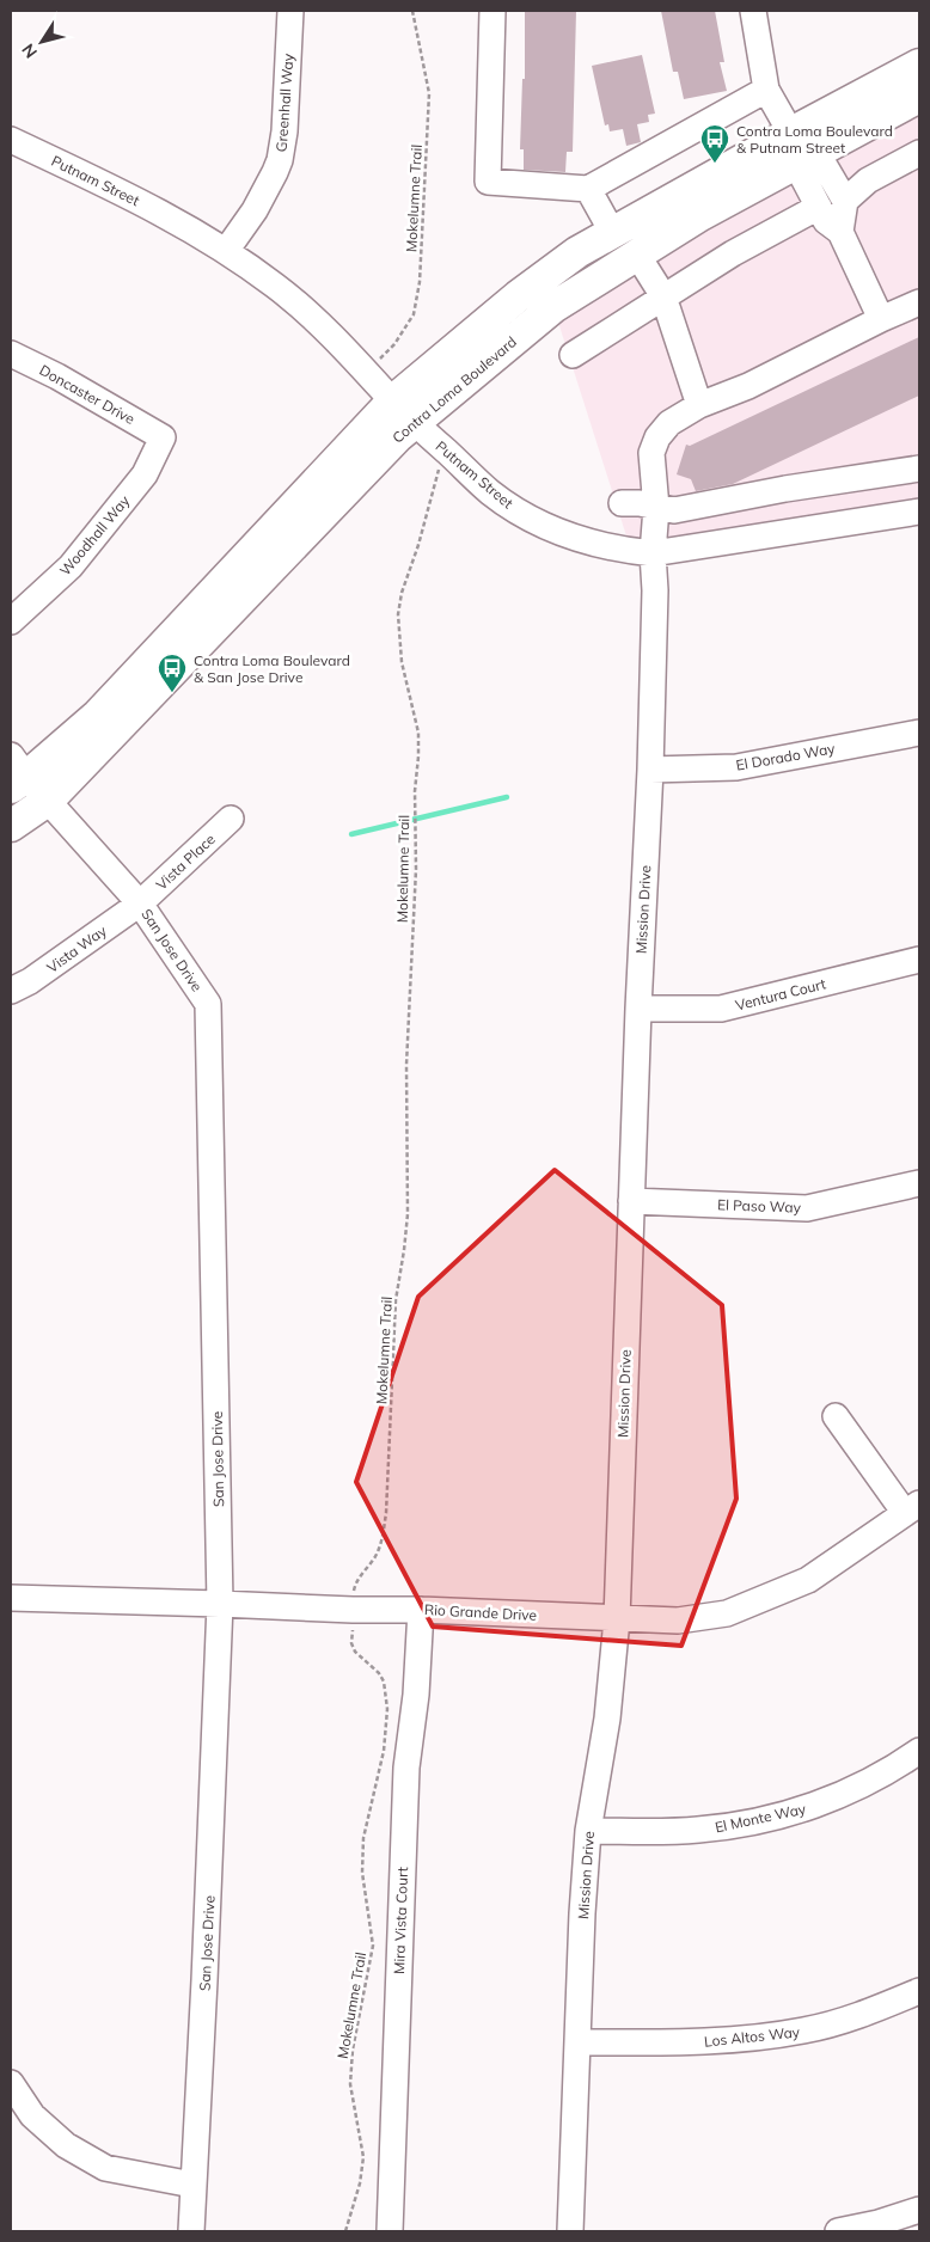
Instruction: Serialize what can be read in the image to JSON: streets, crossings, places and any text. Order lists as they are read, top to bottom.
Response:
{
  "streets": {
    "main road": ["Contra Loma Boulevard"],
    "street": [
      "Greenhall Way",
      "Putnam Street",
      "Doncaster Drive",
      "Woodhall Way",
      "El Dorado Way",
      "Vista Place",
      "Mission Drive",
      "Vista Way",
      "San Jose Drive",
      "Ventura Court",
      "El Paso Way",
      "Rio Grande Drive",
      "El Monte Way",
      "Mira Vista Court",
      "Los Altos Way"
    ],
    "path": ["Mokelumne Trail"]
  },
  "crossings": [
    ["Greenhall Way", "Putnam Street"],
    ["Putnam Street", "Mokelumne Trail"],
    ["Putnam Street", "Contra Loma Boulevard"],
    ["Putnam Street", "Mission Drive"],
    ["Mokelumne Trail", "Rio Grande Drive"],
    ["Contra Loma Boulevard", "San Jose Drive"],
    ["Doncaster Drive", "Woodhall Way"],
    ["El Dorado Way", "Mission Drive"],
    ["Vista Place", "Vista Way"],
    ["Vista Place", "San Jose Drive"],
    ["Mission Drive", "Ventura Court"],
    ["Mission Drive", "El Paso Way"],
    ["Mission Drive", "Rio Grande Drive"],
    ["Mission Drive", "El Monte Way"],
    ["Mission Drive", "Los Altos Way"],
    ["Vista Way", "San Jose Drive"],
    ["San Jose Drive", "Rio Grande Drive"],
    ["Rio Grande Drive", "Mira Vista Court"]
  ],
  "places": {
    "bus stop": ["Contra Loma Boulevard & Putnam Street", "Contra Loma Boulevard & San Jose Drive"]
  },
  "north": "bottom left"
}
